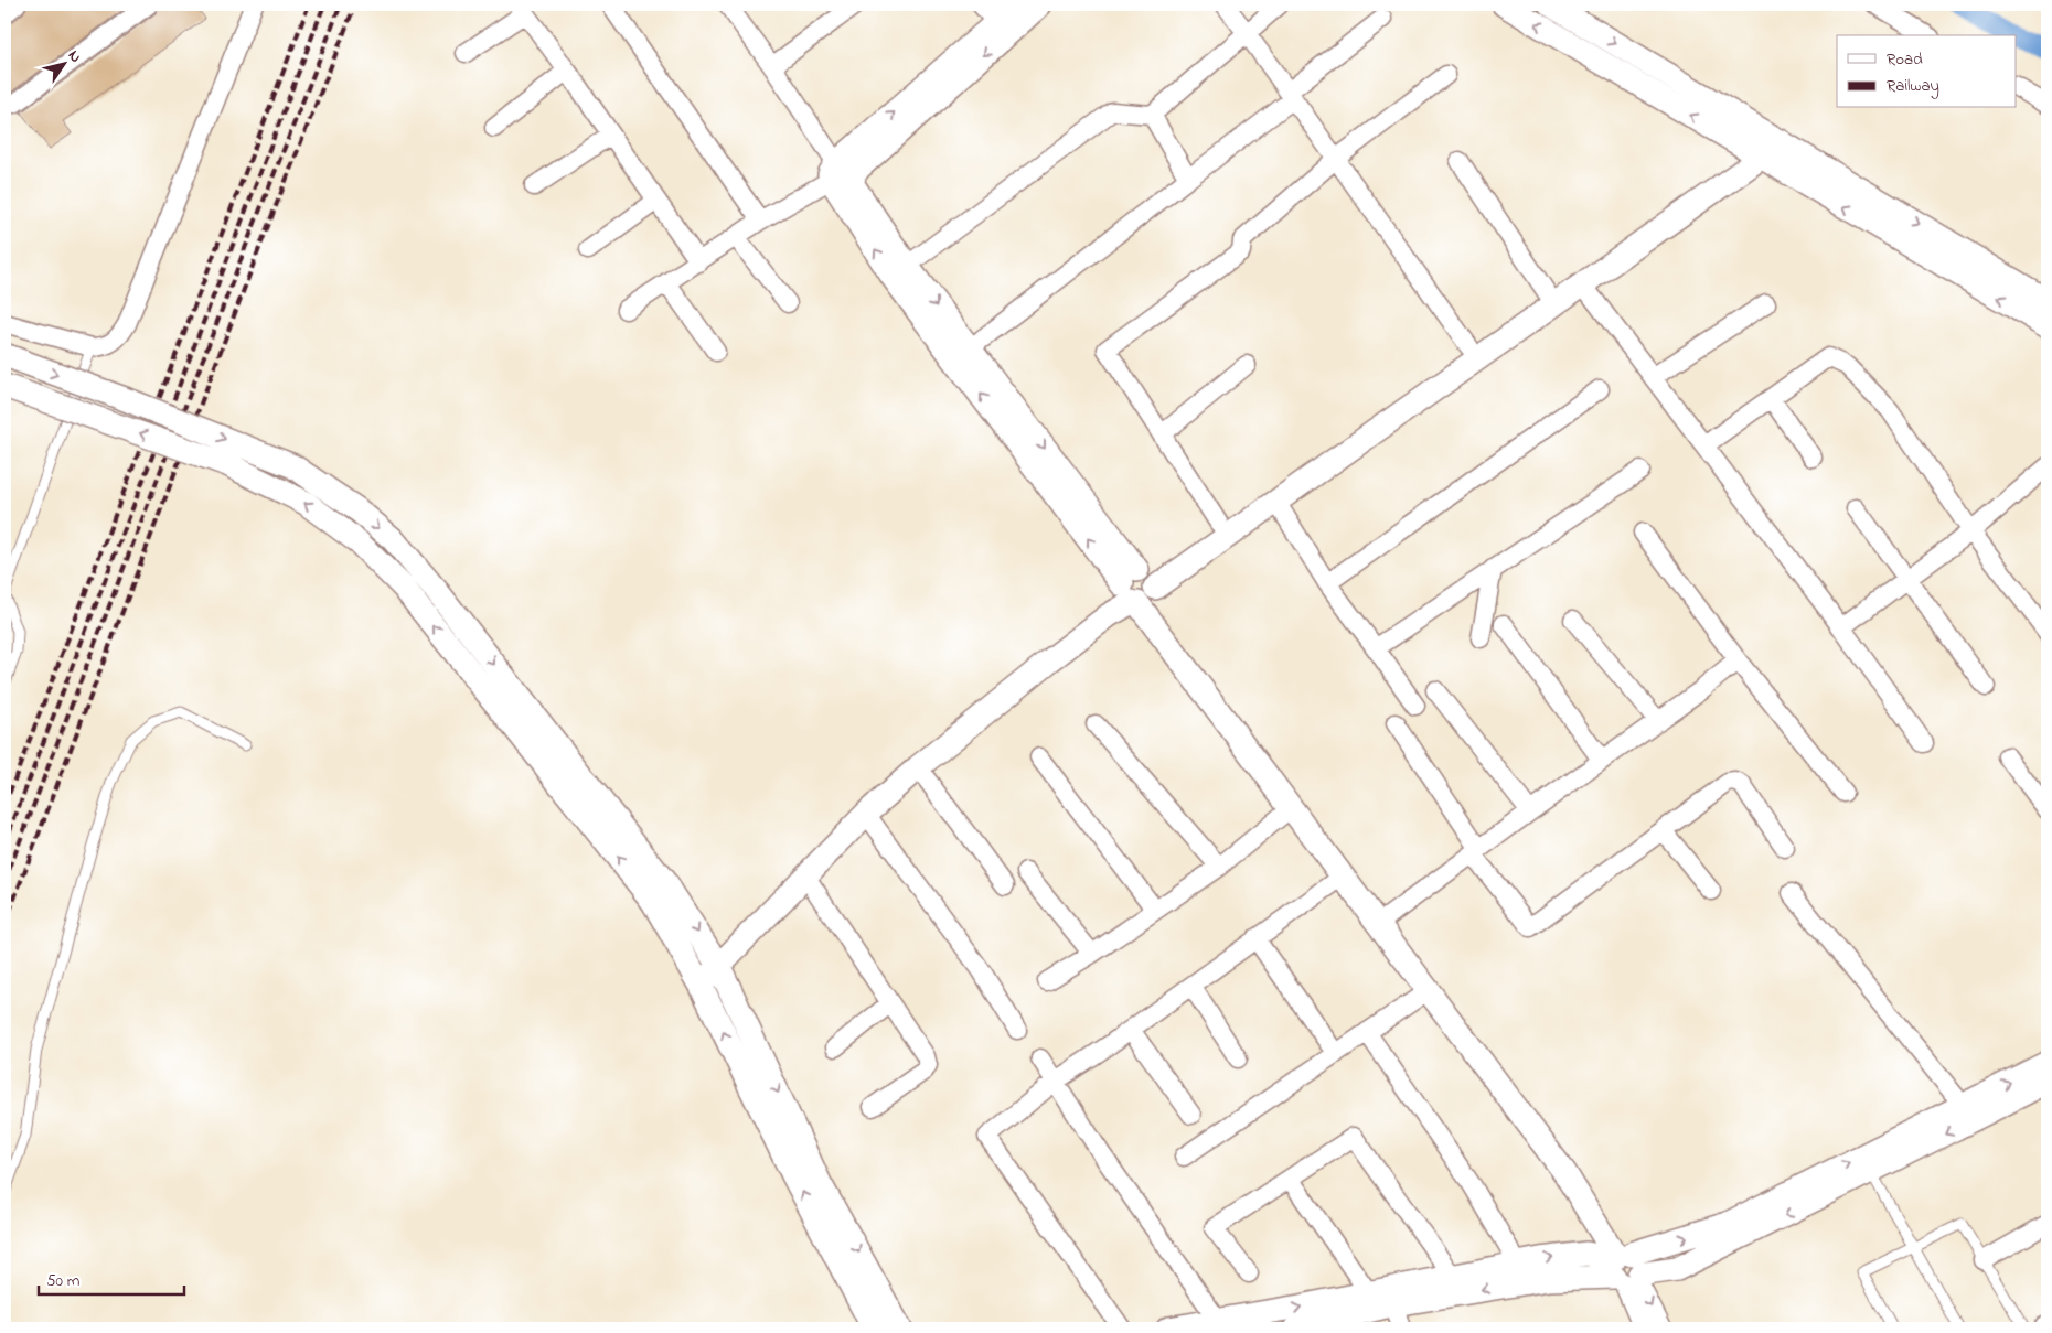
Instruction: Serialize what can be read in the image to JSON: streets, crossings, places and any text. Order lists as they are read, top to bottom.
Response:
{
  "legend": ["Road", "Railway"],
  "scale_bar": "50 m",
  "north": "top right"
}
